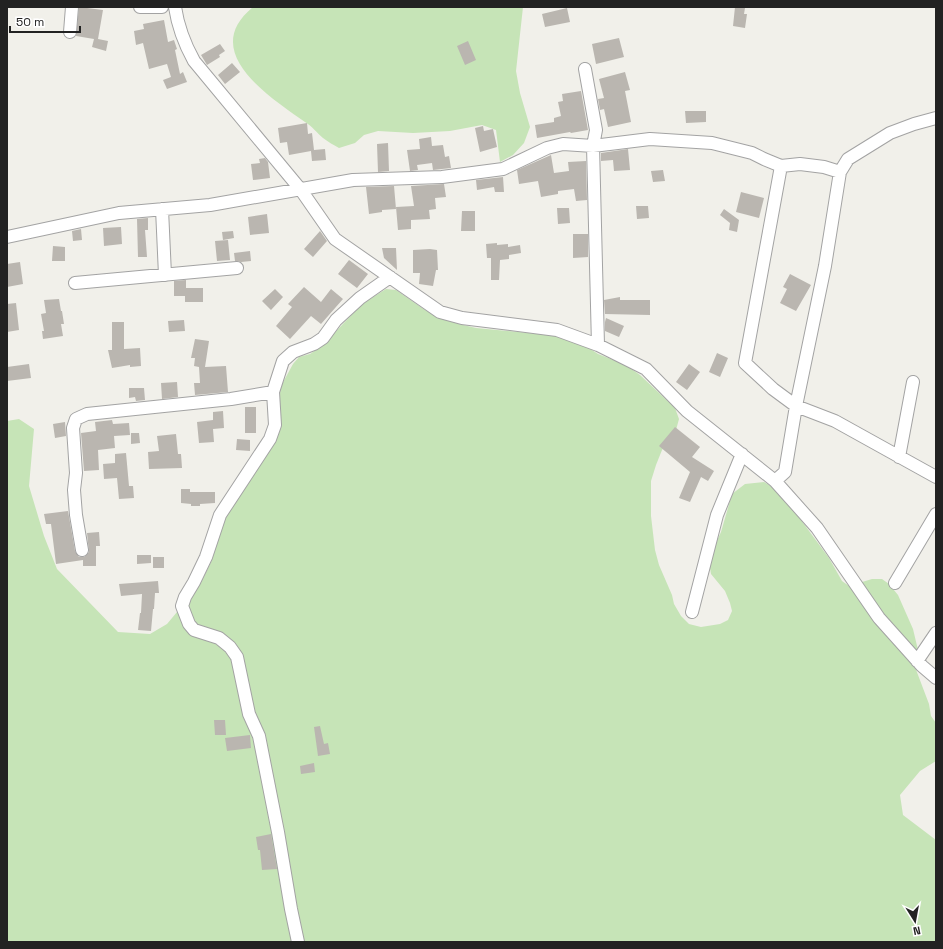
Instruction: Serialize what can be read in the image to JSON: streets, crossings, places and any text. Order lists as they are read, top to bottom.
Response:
{
  "scale_bar": "50 m",
  "north": "bottom"
}
